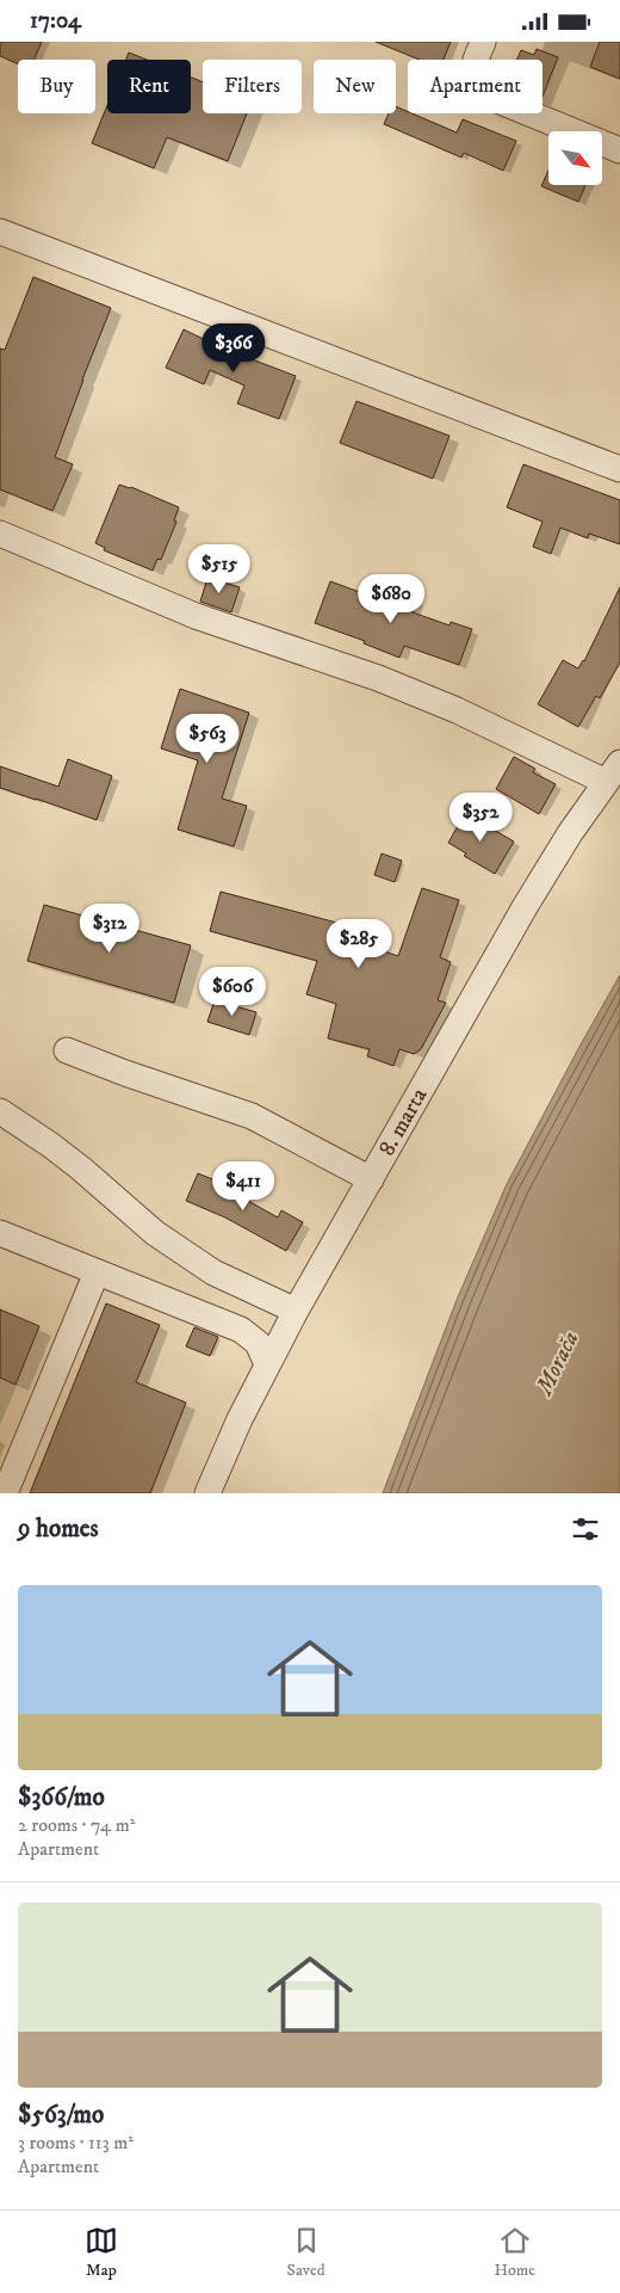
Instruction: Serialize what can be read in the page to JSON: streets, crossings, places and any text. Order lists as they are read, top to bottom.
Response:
{
  "streets": {
    "street": ["8. marta"]
  },
  "water": ["Morača"],
  "north": "bottom right",
  "page": {
    "status": "17:04",
    "chip": [
      "Buy",
      "Rent",
      "Filters",
      "New",
      "Apartment"
    ],
    "price": [
      "$366",
      "$515",
      "$680",
      "$563",
      "$352",
      "$312",
      "$285",
      "$606",
      "$411"
    ],
    "heading": "9 homes",
    "list": [
      {
        "name": "$366/mo",
        "note": "2 rooms · 74 m² · Apartment"
      },
      {
        "name": "$563/mo",
        "note": "3 rooms · 113 m² · Apartment"
      }
    ],
    "tabs": ["Map", "Saved", "Home"]
  }
}
